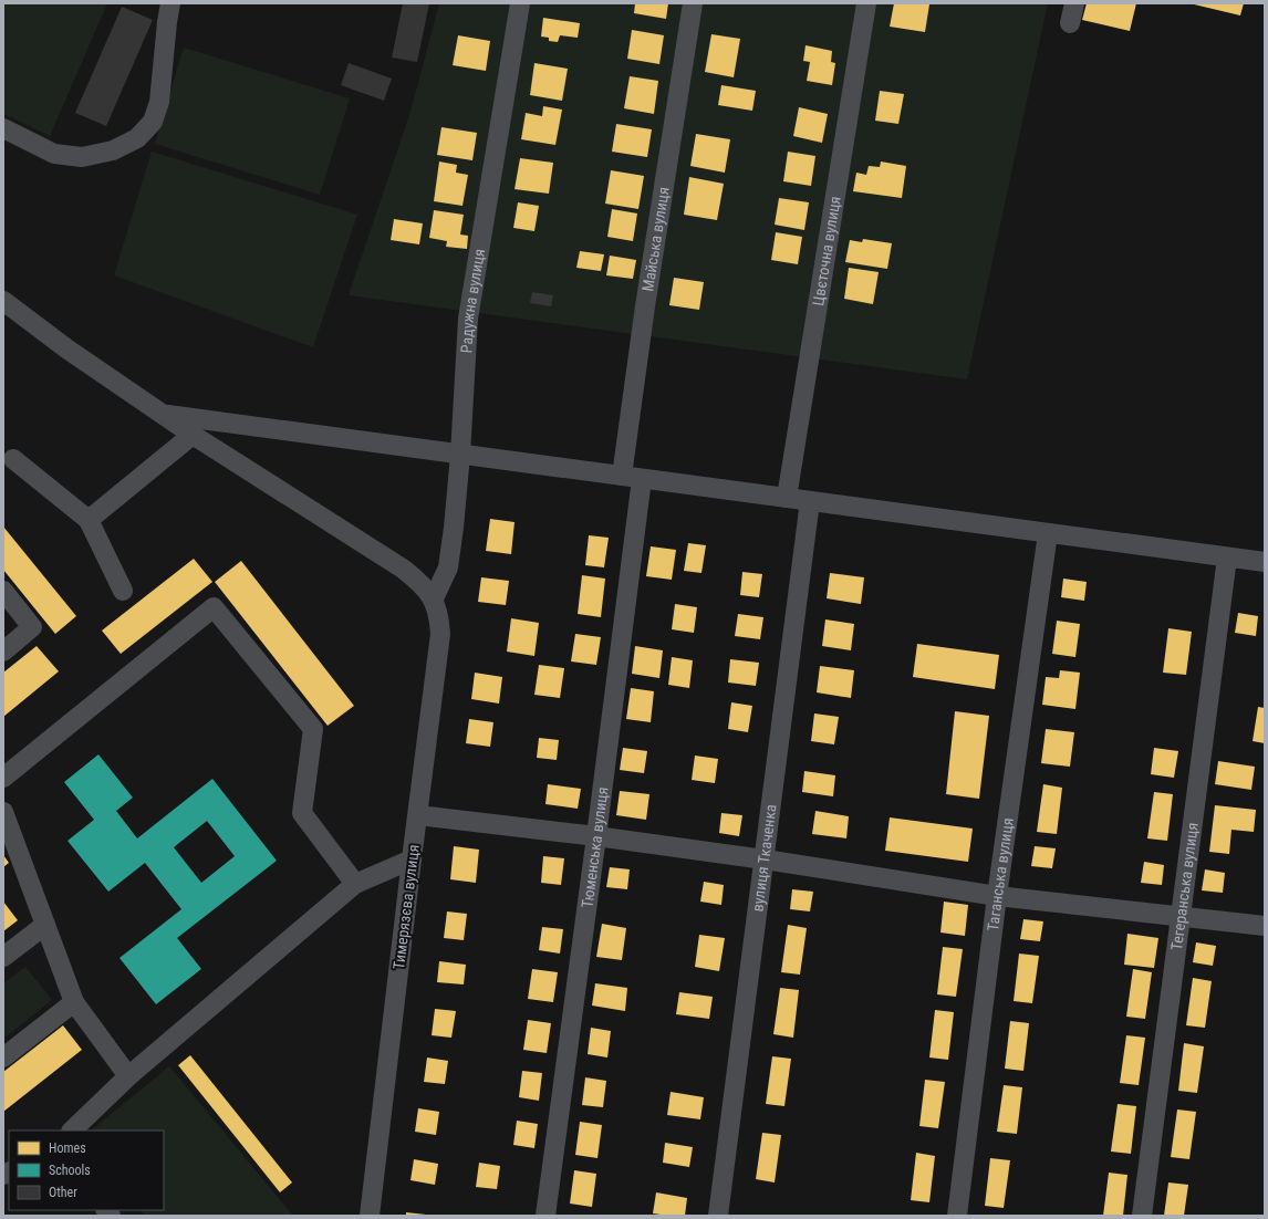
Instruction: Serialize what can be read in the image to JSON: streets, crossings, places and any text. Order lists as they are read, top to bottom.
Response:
{
  "streets": {
    "street": [
      "Майська вулиця",
      "Цвєточна вулиця",
      "Радужна вулиця",
      "Тюменська вулиця",
      "вулиця Ткаченка",
      "Таганська вулиця",
      "Тегеранська вулиця",
      "Тимерязєва вулиця"
    ]
  },
  "crossings": [
    ["Радужна вулиця", "Тимерязєва вулиця"]
  ],
  "legend": ["Homes", "Schools", "Other"]
}
